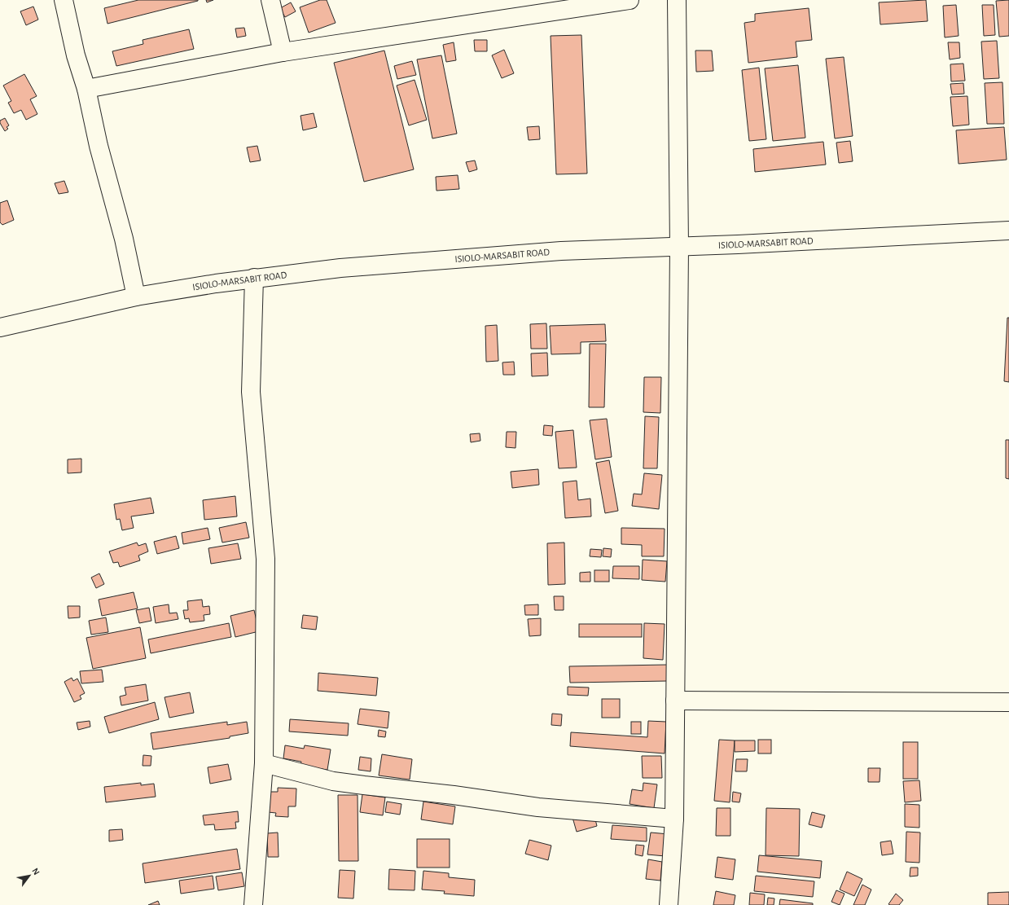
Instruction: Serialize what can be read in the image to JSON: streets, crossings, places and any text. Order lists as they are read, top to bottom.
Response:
{
  "streets": {
    "main road": ["ISIOLO-MARSABIT ROAD"]
  },
  "north": "top right"
}
